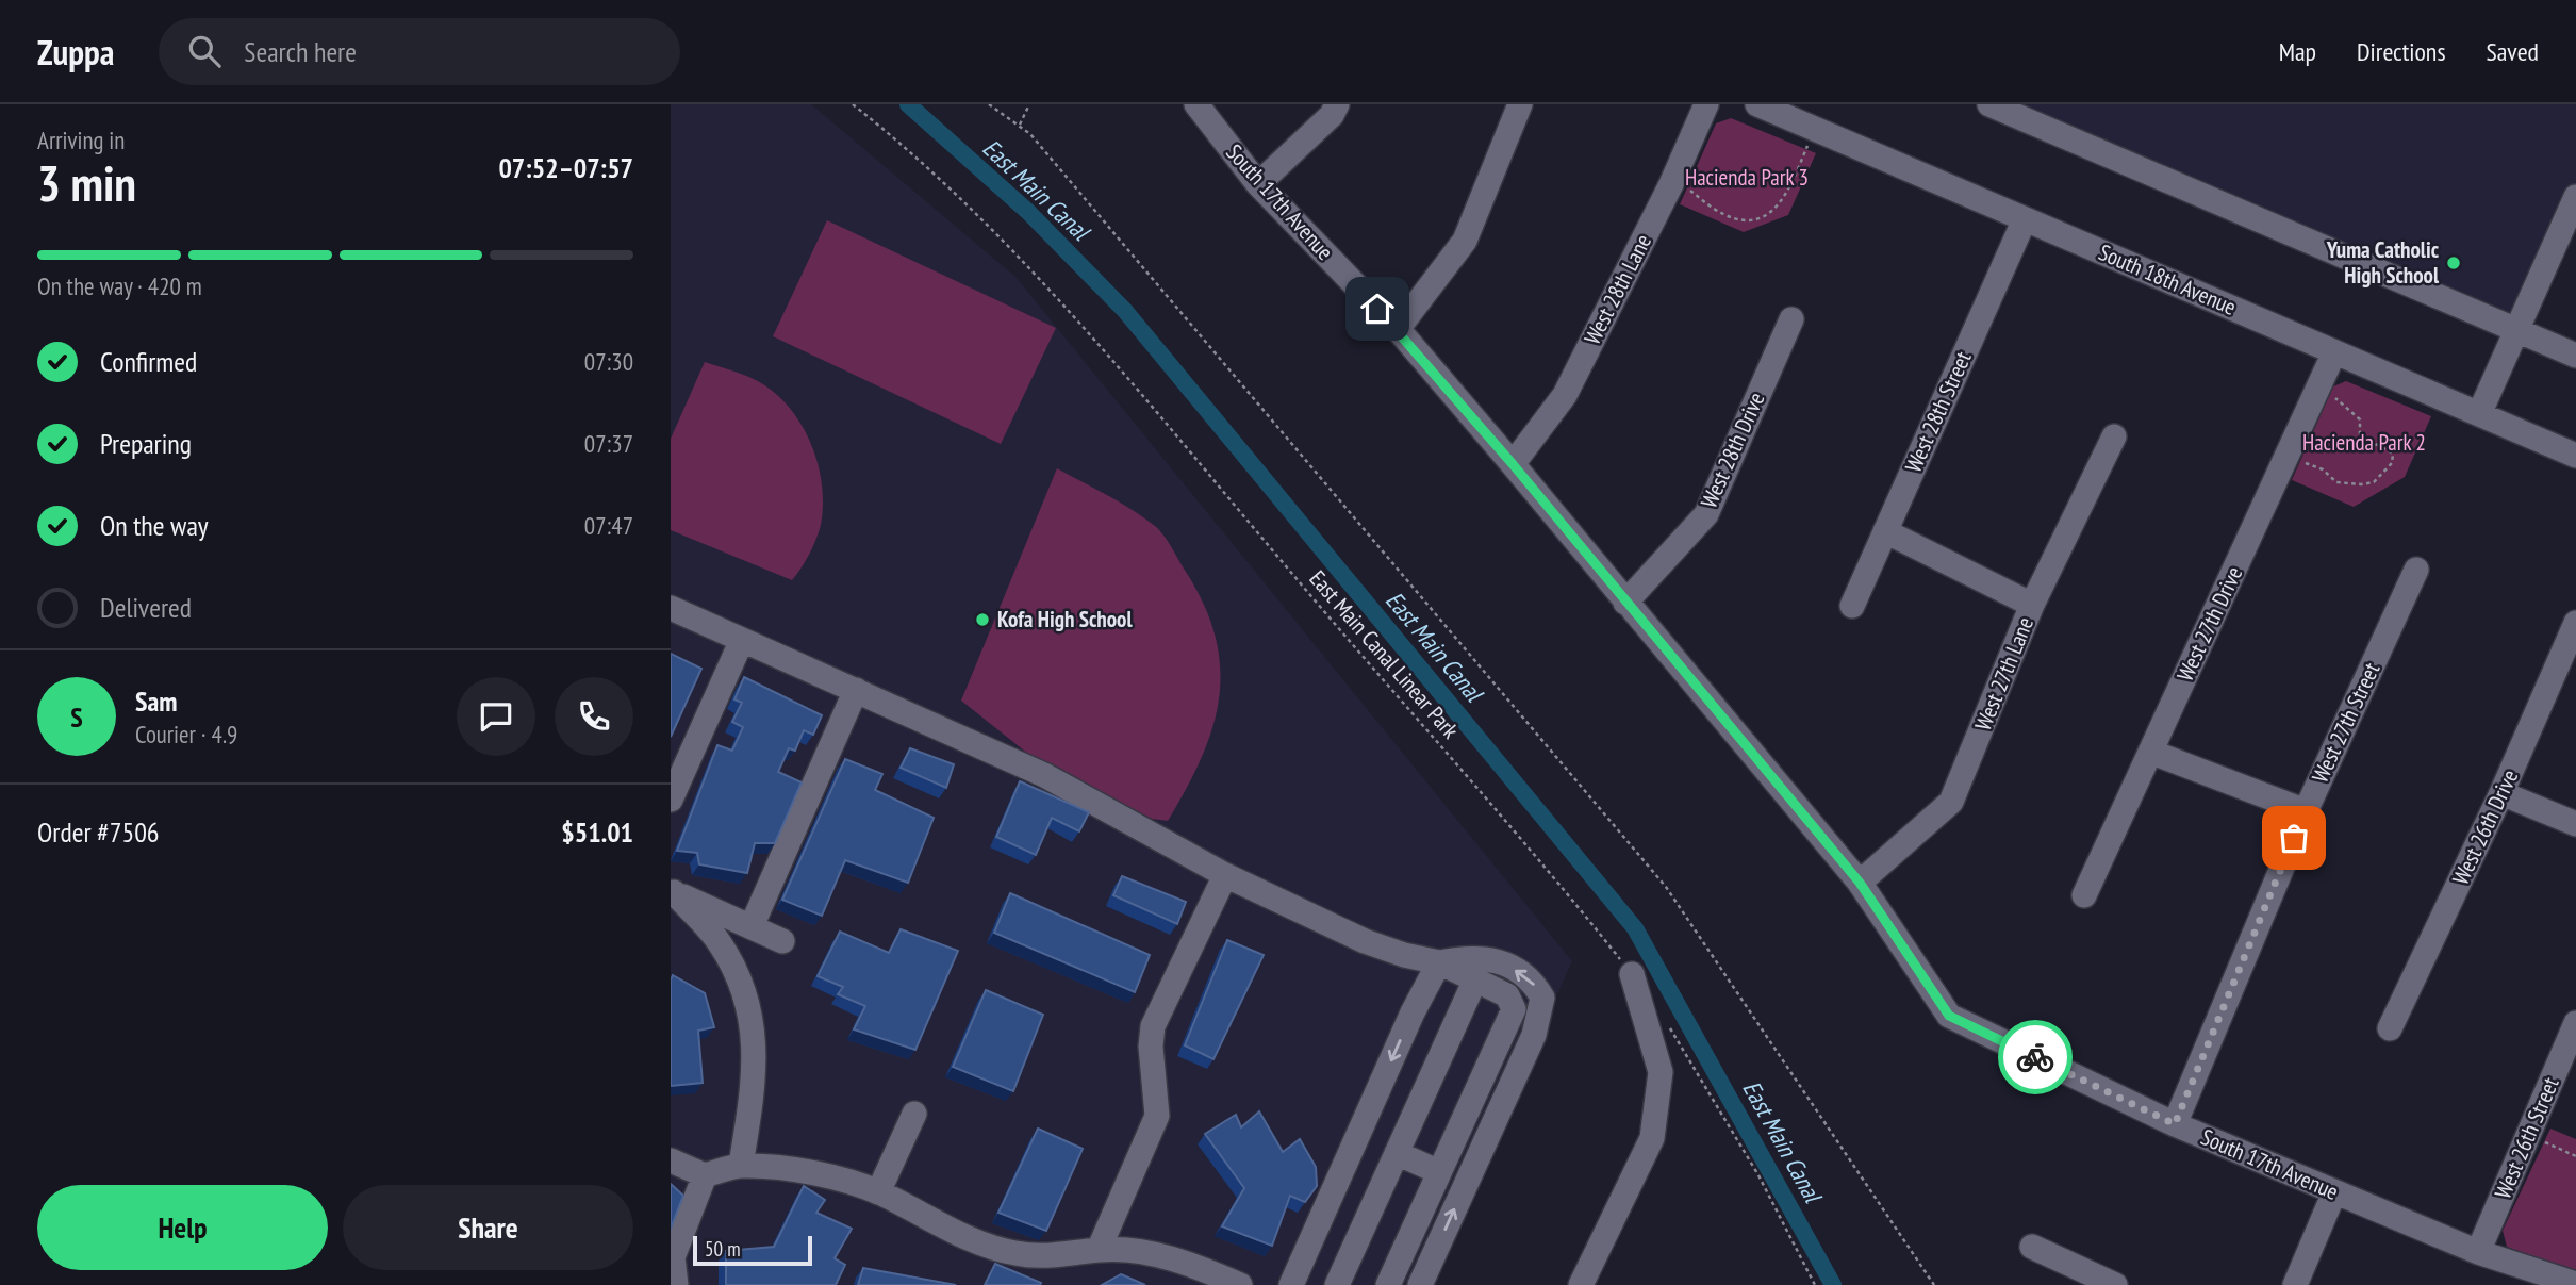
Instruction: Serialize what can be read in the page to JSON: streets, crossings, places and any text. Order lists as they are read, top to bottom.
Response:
{
  "streets": {
    "street": [
      "South 17th Avenue",
      "South 18th Avenue",
      "West 28th Lane",
      "West 28th Street",
      "West 28th Drive",
      "West 27th Drive",
      "West 27th Lane",
      "West 27th Street",
      "West 26th Drive",
      "West 26th Street"
    ],
    "path": ["East Main Canal Linear Park"]
  },
  "crossings": [
    ["South 17th Avenue", "West 28th Lane"],
    ["South 17th Avenue", "West 28th Drive"],
    ["South 17th Avenue", "West 27th Lane"],
    ["South 17th Avenue", "West 27th Street"],
    ["South 17th Avenue", "West 26th Street"],
    ["South 18th Avenue", "West 28th Street"],
    ["South 18th Avenue", "West 27th Drive"]
  ],
  "water": ["East Main Canal"],
  "parks": ["Hacienda Park 3", "Hacienda Park 2"],
  "places": ["Yuma Catholic High School", "Kofa High School"],
  "scale_bar": "50 m",
  "page": {
    "header": "Zuppa",
    "search": "Search here",
    "nav": ["Map", "Directions", "Saved"],
    "heading": ["3 min", "Arriving in", "07:52–07:57"],
    "panel": [
      "Sam",
      "Courier · 4.9",
      "Order #7506",
      "$51.01"
    ],
    "bar": "On the way · 420 m",
    "list": [
      ["Confirmed", "07:30"],
      ["Preparing", "07:37"],
      ["On the way", "07:47"],
      "Delivered"
    ],
    "round": "S",
    "buttons": ["Help", "Share"],
    "scale": "50 m"
  }
}
